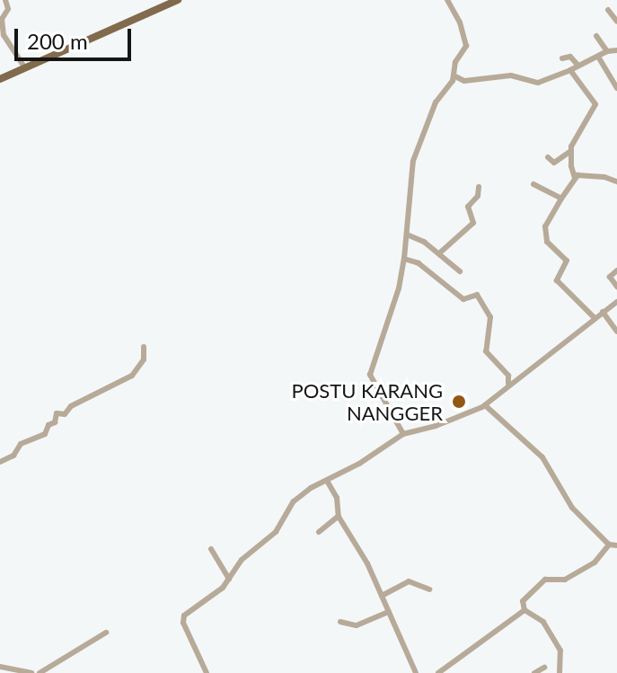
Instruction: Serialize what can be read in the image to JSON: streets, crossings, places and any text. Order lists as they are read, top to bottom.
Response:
{
  "places": ["POSTU KARANG NANGGER"],
  "scale_bar": "200 m"
}
